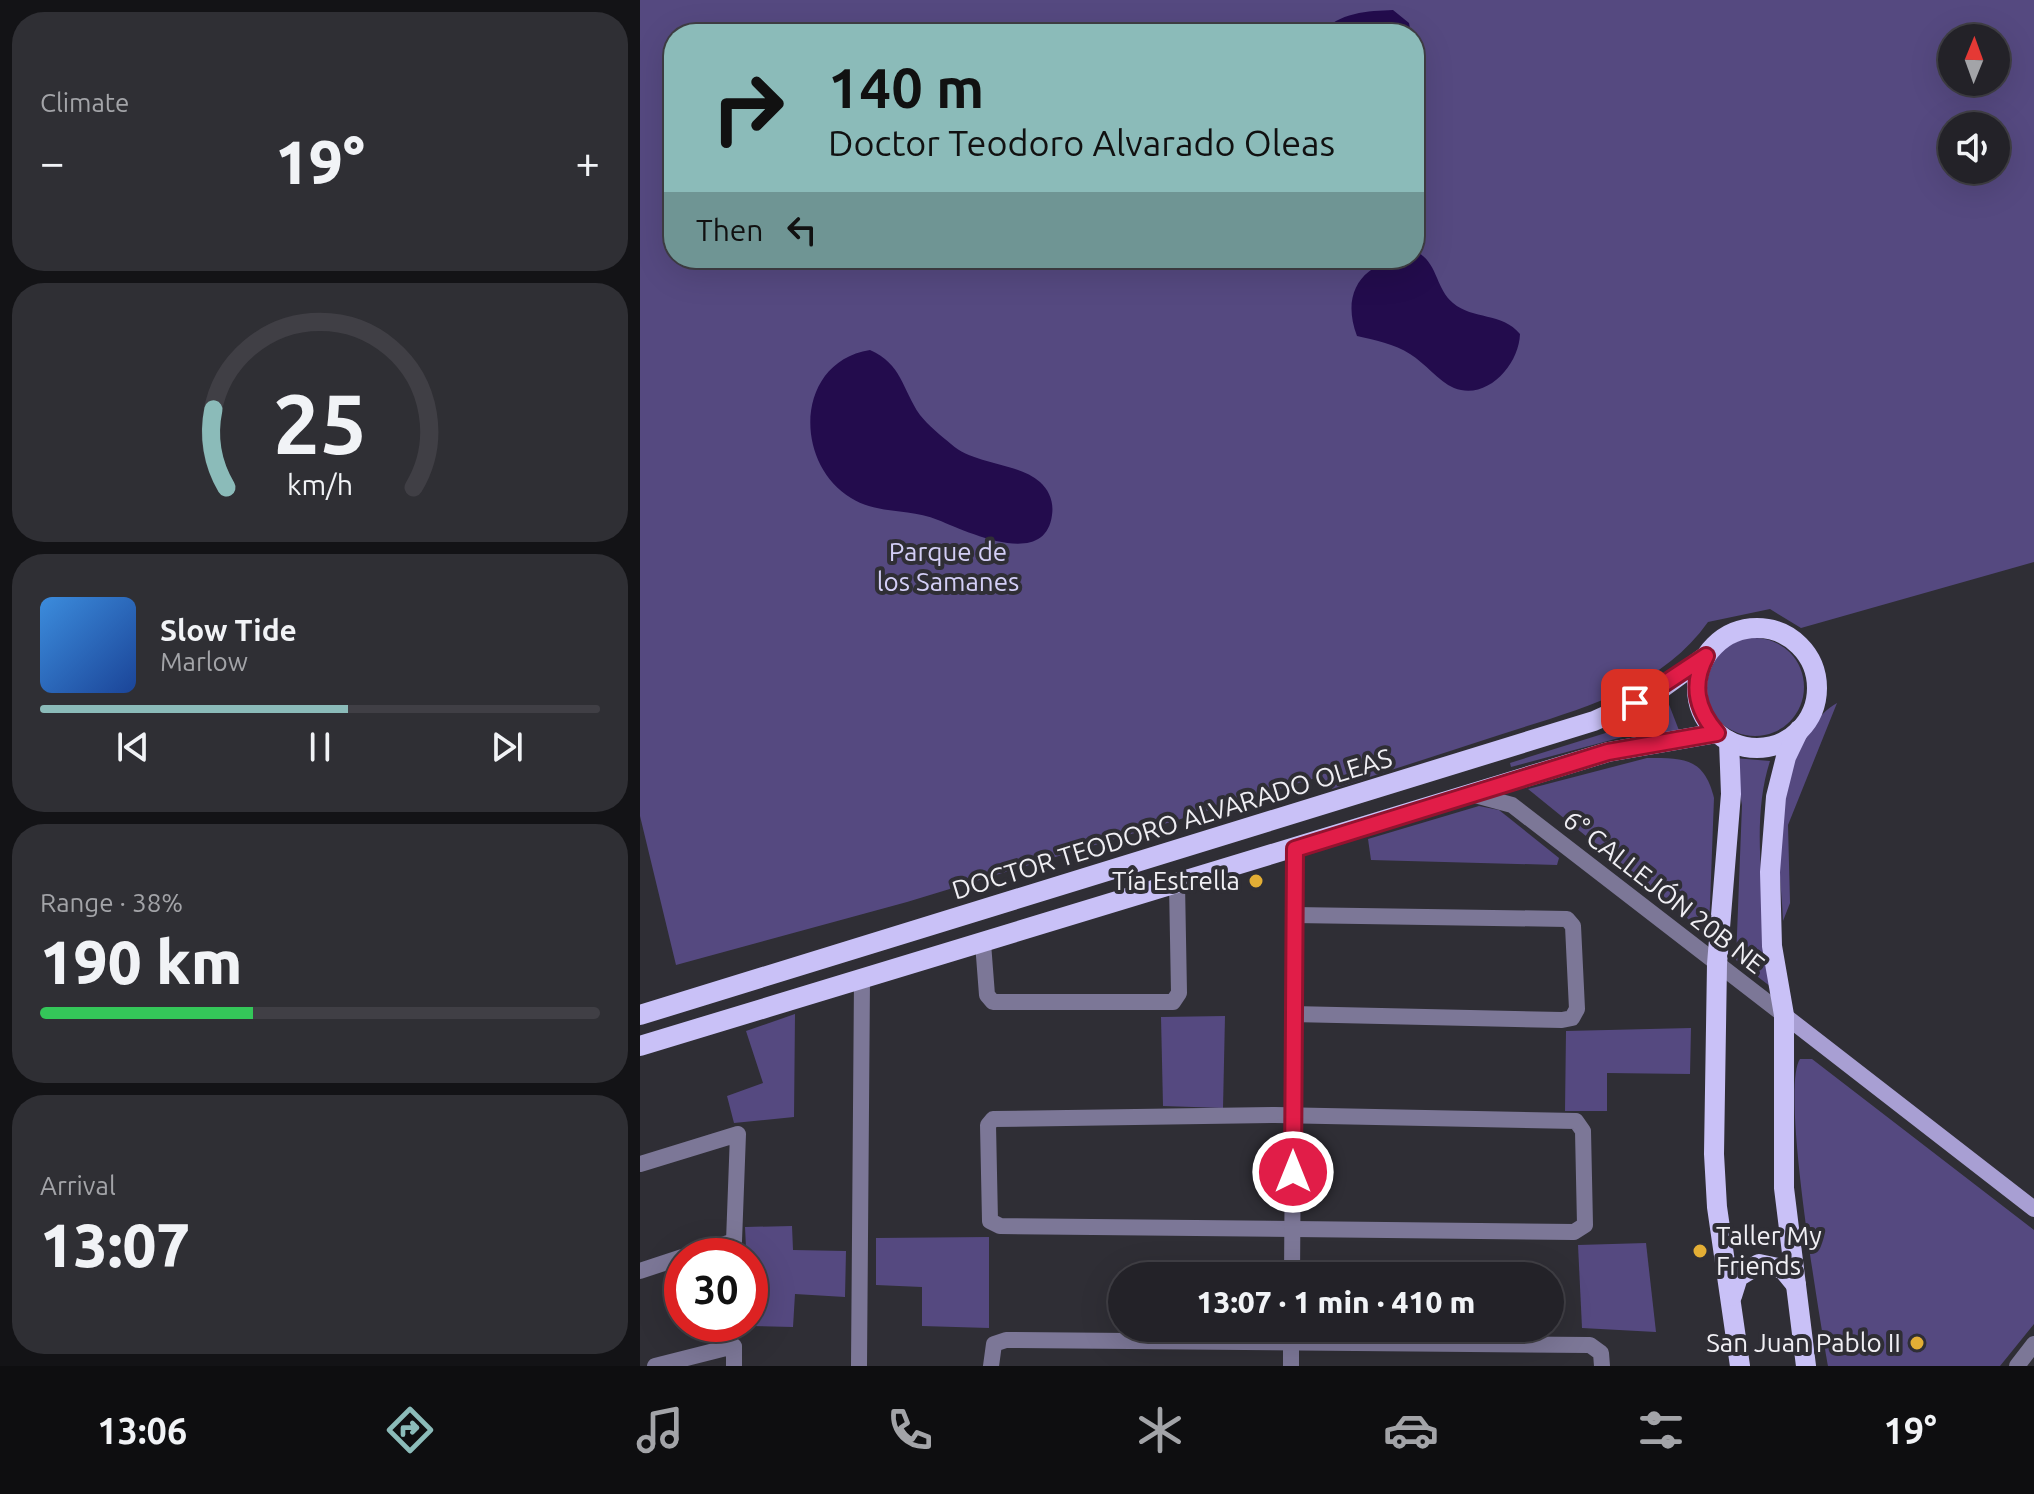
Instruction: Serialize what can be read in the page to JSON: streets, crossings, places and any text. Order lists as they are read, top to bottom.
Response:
{
  "streets": {
    "main road": ["DOCTOR TEODORO ALVARADO OLEAS"],
    "street": ["6° CALLEJÓN 20B NE"]
  },
  "parks": ["Parque de los Samanes"],
  "places": ["Tía Estrella", "Taller My Friends", "San Juan Pablo II"],
  "north": "top",
  "page": {
    "tile": [
      "Climate",
      ["Range · 38%", "190 km"],
      ["Arrival", "13:07"]
    ],
    "turn": ["140 m", "Doctor Teodoro Alvarado Oleas"],
    "heat": ["−", "19°", "+"],
    "then": "Then",
    "song": ["Slow Tide", "Marlow"],
    "limit": "30",
    "trip": "13:07 · 1 min · 410 m",
    "tabs": ["13:06", "19°"],
    "gauge": ["25", "km/h"]
  }
}
